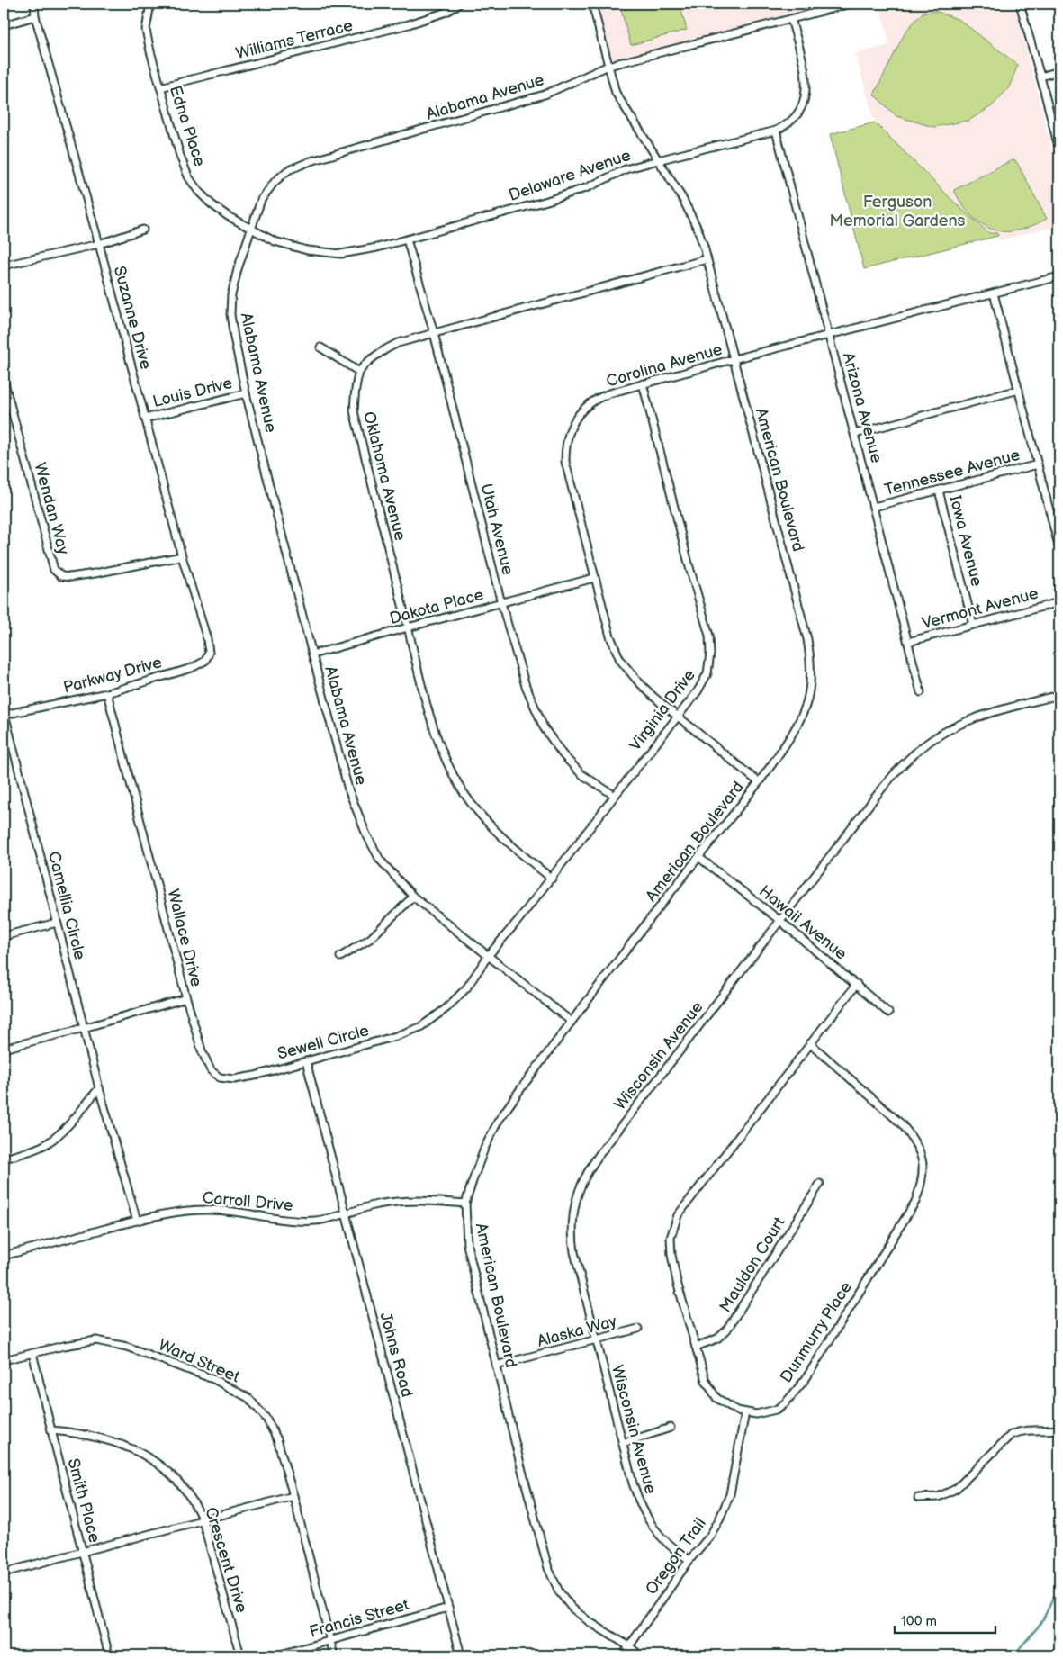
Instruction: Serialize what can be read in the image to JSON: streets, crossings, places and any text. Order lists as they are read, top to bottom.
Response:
{
  "streets": {
    "street": [
      "Williams Terrace",
      "Alabama Avenue",
      "Edna Place",
      "Delaware Avenue",
      "Suzanne Drive",
      "Carolina Avenue",
      "Louis Drive",
      "Arizona Avenue",
      "Tennessee Avenue",
      "Oklahoma Avenue",
      "American Boulevard",
      "Wendan Way",
      "Utah Avenue",
      "Iowa Avenue",
      "Dakota Place",
      "Vermont Avenue",
      "Parkway Drive",
      "Virginia Drive",
      "Camellia Circle",
      "Hawaii Avenue",
      "Wallace Drive",
      "Sewell Circle",
      "Wisconsin Avenue",
      "Carroll Drive",
      "Mauldon Court",
      "Alaska Way",
      "Dunmurry Place",
      "Johns Road",
      "Ward Street",
      "Smith Place",
      "Oregon Trail",
      "Crescent Drive",
      "Francis Street"
    ]
  },
  "crossings": [
    ["Williams Terrace", "Edna Place"],
    ["Alabama Avenue", "Edna Place"],
    ["Alabama Avenue", "Delaware Avenue"],
    ["Alabama Avenue", "Louis Drive"],
    ["Alabama Avenue", "American Boulevard"],
    ["Alabama Avenue", "Dakota Place"],
    ["Alabama Avenue", "Virginia Drive"],
    ["Alabama Avenue", "Sewell Circle"],
    ["Edna Place", "Delaware Avenue"],
    ["Delaware Avenue", "Arizona Avenue"],
    ["Delaware Avenue", "American Boulevard"],
    ["Delaware Avenue", "Utah Avenue"],
    ["Suzanne Drive", "Louis Drive"],
    ["Suzanne Drive", "Wendan Way"],
    ["Suzanne Drive", "Parkway Drive"],
    ["Carolina Avenue", "Arizona Avenue"],
    ["Carolina Avenue", "American Boulevard"],
    ["Carolina Avenue", "Dakota Place"],
    ["Carolina Avenue", "Virginia Drive"],
    ["Arizona Avenue", "Tennessee Avenue"],
    ["Arizona Avenue", "Vermont Avenue"],
    ["Tennessee Avenue", "Iowa Avenue"],
    ["Oklahoma Avenue", "Dakota Place"],
    ["Oklahoma Avenue", "Virginia Drive"],
    ["American Boulevard", "Hawaii Avenue"],
    ["American Boulevard", "Carroll Drive"],
    ["American Boulevard", "Alaska Way"],
    ["American Boulevard", "Oregon Trail"],
    ["Utah Avenue", "Dakota Place"],
    ["Utah Avenue", "Virginia Drive"],
    ["Iowa Avenue", "Vermont Avenue"],
    ["Parkway Drive", "Camellia Circle"],
    ["Parkway Drive", "Wallace Drive"],
    ["Virginia Drive", "Sewell Circle"],
    ["Camellia Circle", "Wallace Drive"],
    ["Hawaii Avenue", "Wisconsin Avenue"],
    ["Hawaii Avenue", "Dunmurry Place"],
    ["Wallace Drive", "Sewell Circle"],
    ["Sewell Circle", "Johns Road"],
    ["Wisconsin Avenue", "Alaska Way"],
    ["Wisconsin Avenue", "Oregon Trail"],
    ["Carroll Drive", "Johns Road"],
    ["Mauldon Court", "Dunmurry Place"],
    ["Dunmurry Place", "Oregon Trail"],
    ["Johns Road", "Francis Street"],
    ["Ward Street", "Smith Place"],
    ["Ward Street", "Francis Street"],
    ["Smith Place", "Crescent Drive"]
  ],
  "parks": ["Ferguson Memorial Gardens"],
  "scale_bar": "100 m"
}
